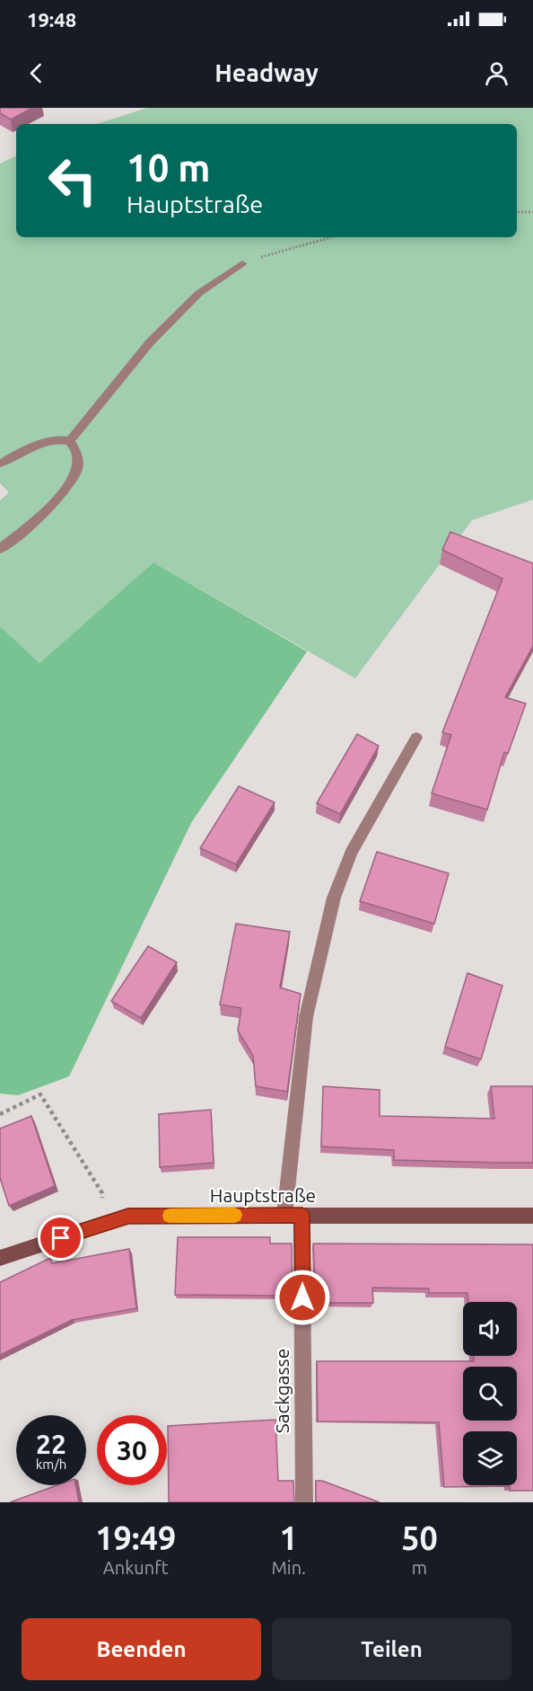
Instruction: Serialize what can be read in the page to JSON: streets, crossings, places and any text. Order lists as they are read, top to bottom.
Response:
{
  "streets": {
    "main road": ["Hauptstraße"],
    "street": ["Sackgasse"]
  },
  "crossings": [
    ["Hauptstraße", "Sackgasse"]
  ],
  "page": {
    "status": "19:48",
    "header": "Headway",
    "turn": ["10 m", "Hauptstraße"],
    "speed": "22 km/h",
    "limit": "30",
    "eta": [
      "19:49",
      "Ankunft",
      "1",
      "Min.",
      "50",
      "m"
    ],
    "buttons": ["Beenden", "Teilen"]
  }
}
